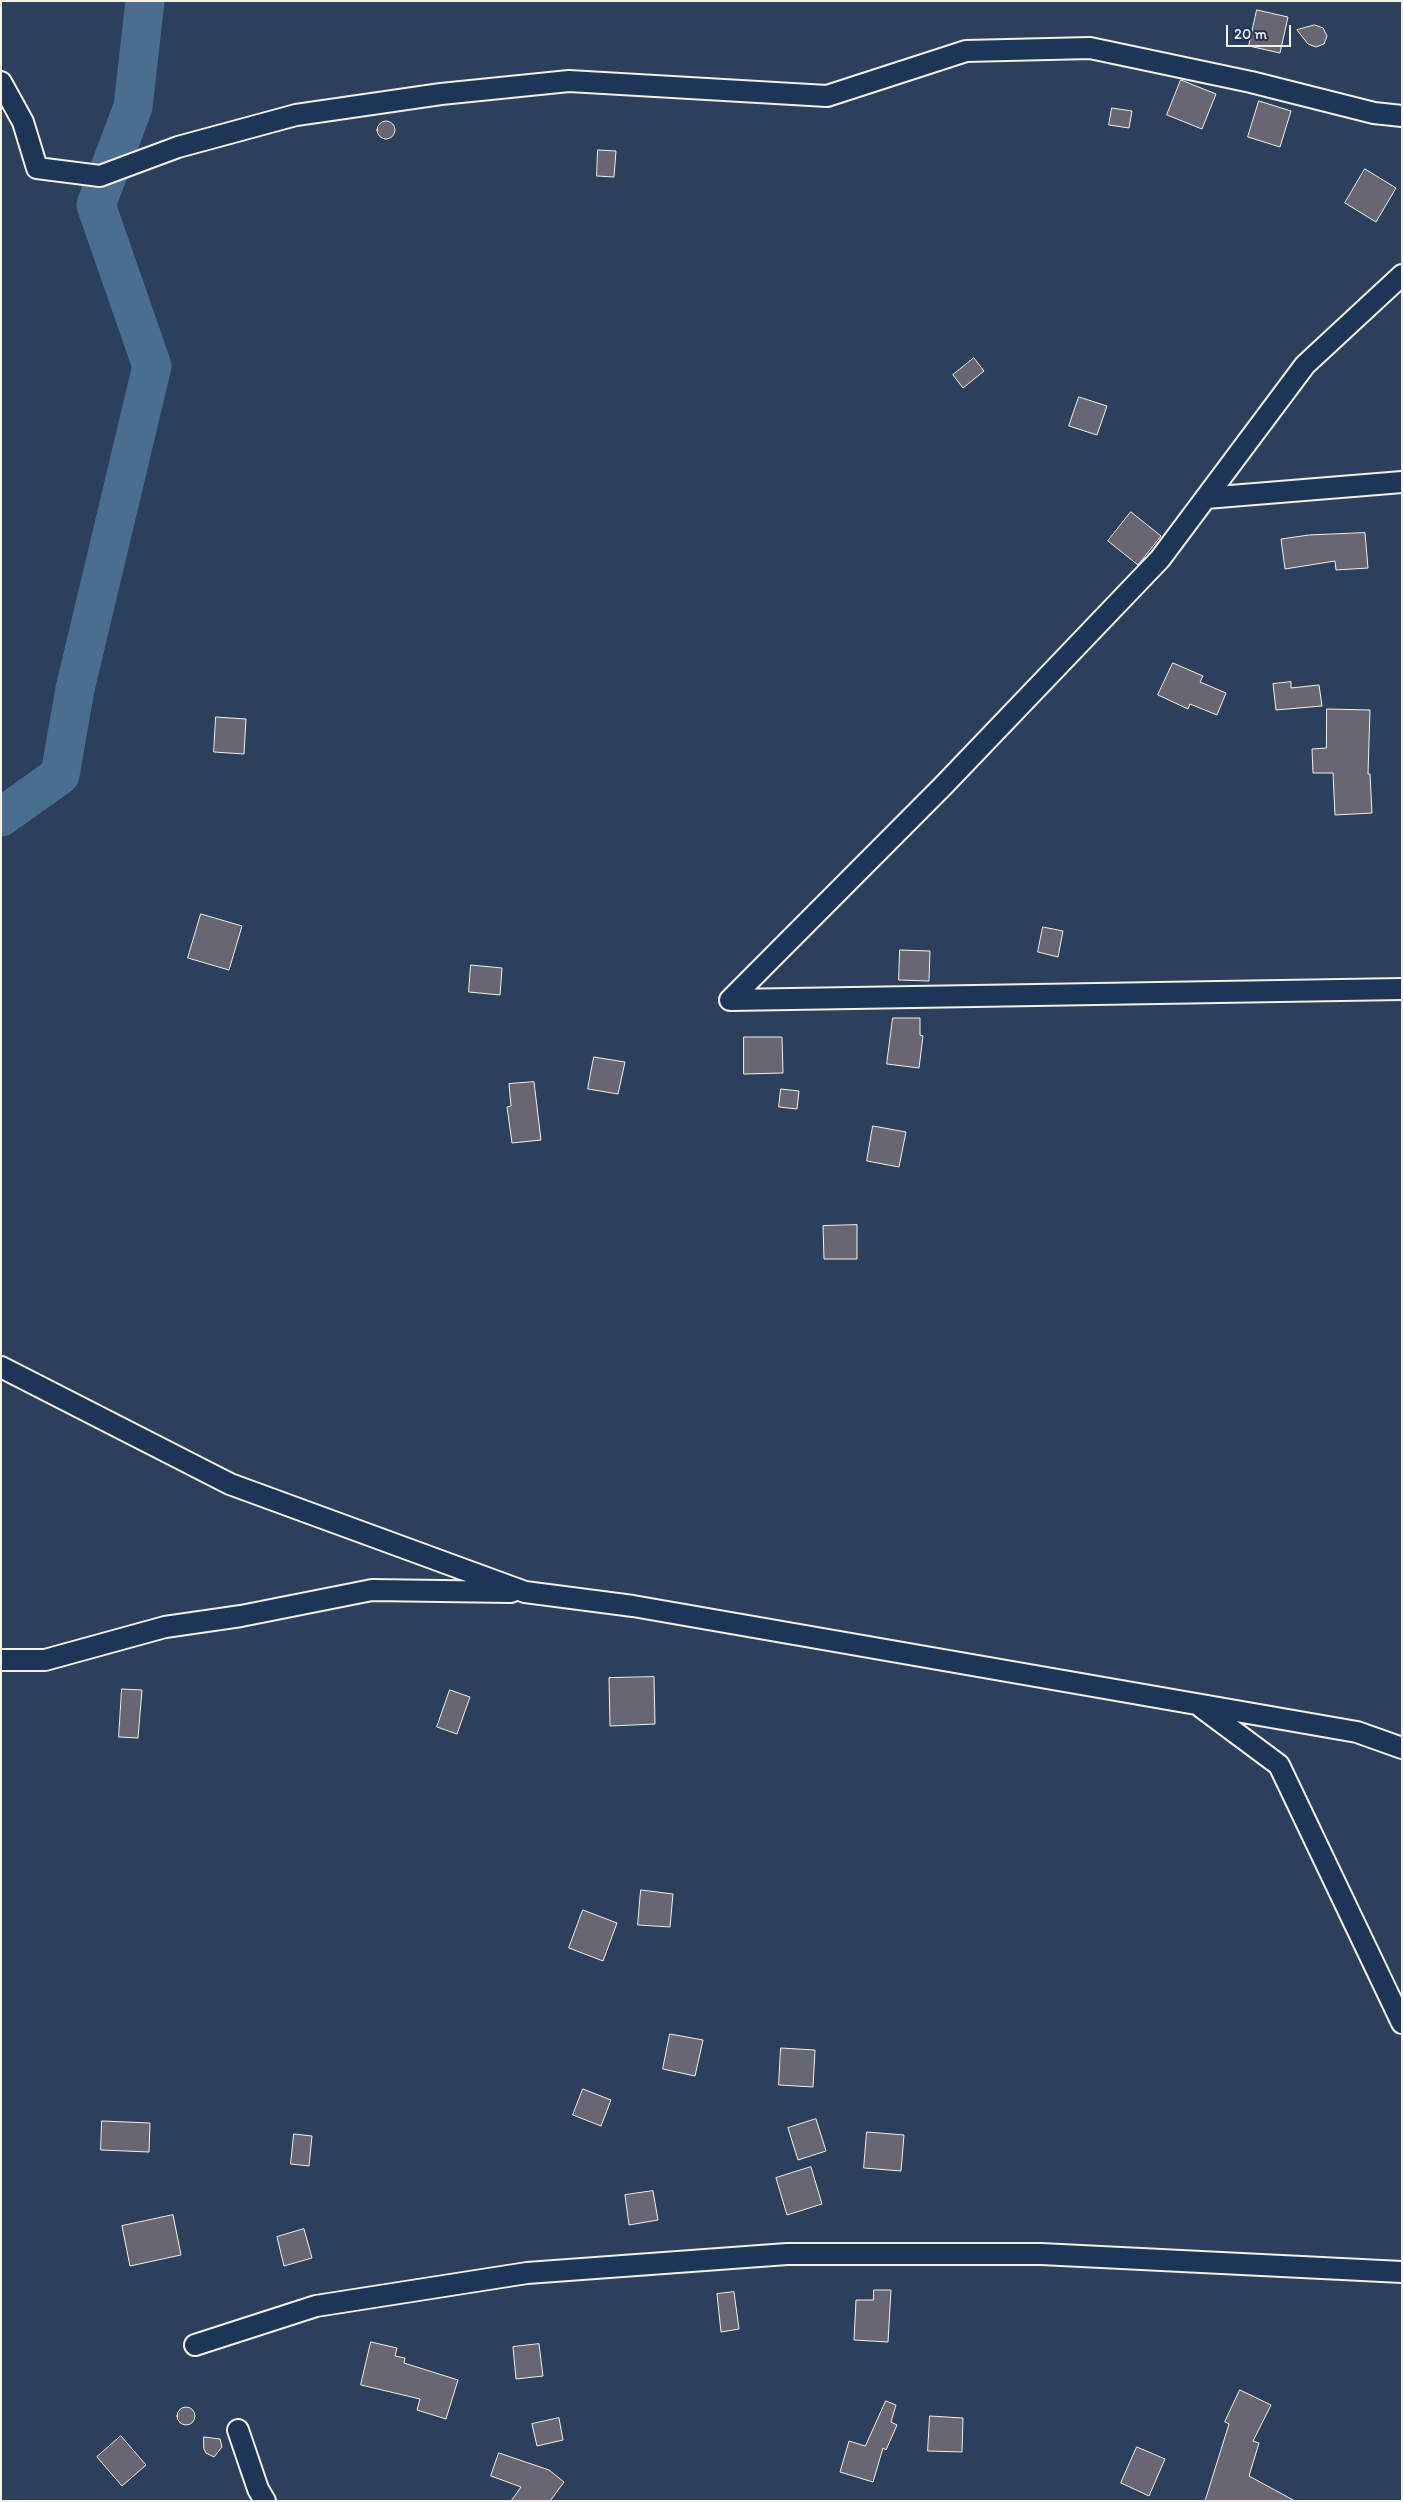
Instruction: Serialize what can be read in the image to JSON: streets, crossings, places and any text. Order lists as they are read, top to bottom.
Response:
{
  "scale_bar": "20 m"
}
